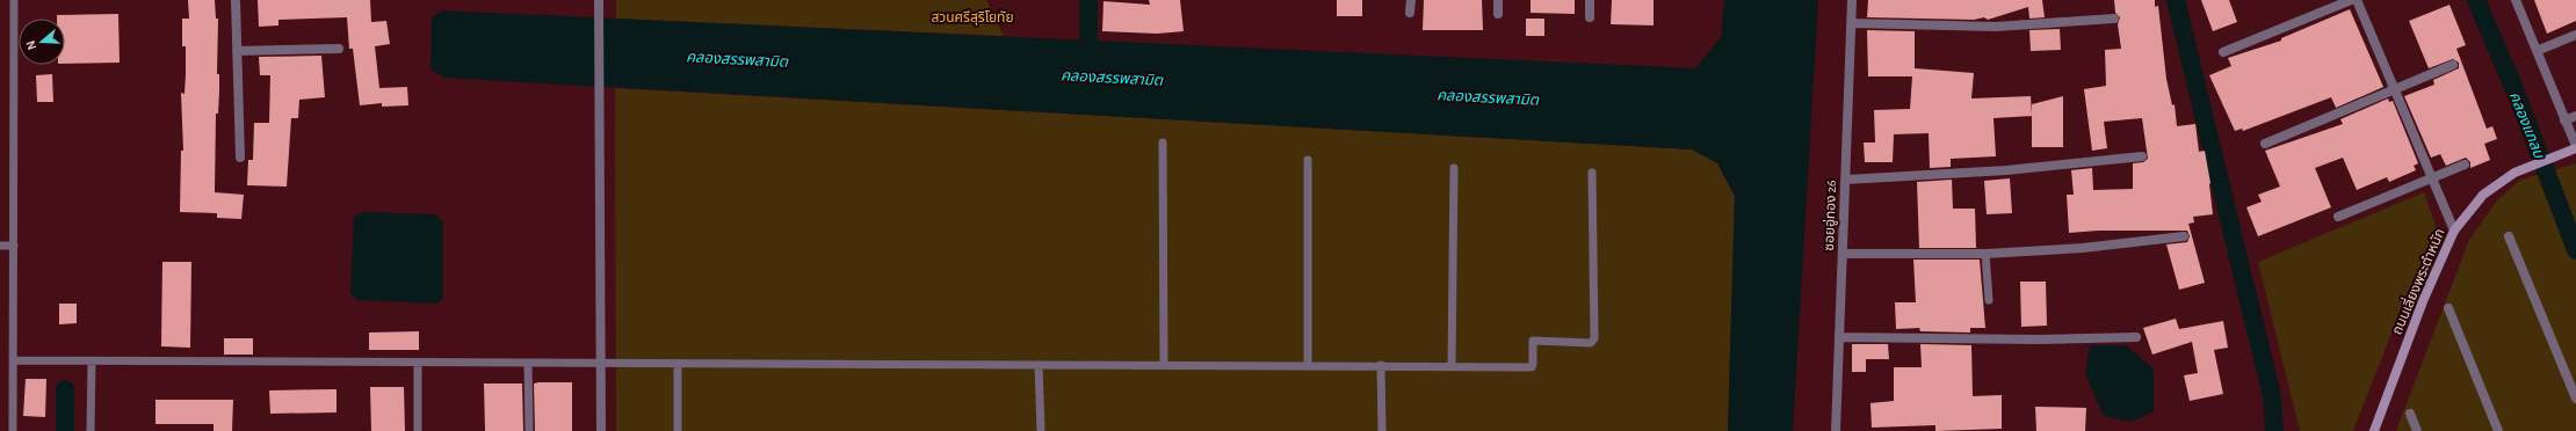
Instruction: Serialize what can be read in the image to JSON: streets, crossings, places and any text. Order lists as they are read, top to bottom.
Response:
{
  "streets": {
    "street": ["ซอยอู่ทอง 26", "ถนนเลี่ยงพระตำหนัก"]
  },
  "water": ["คลองสรรพสามิต", "คลองแกลบ"],
  "parks": ["สวนศรีสุริโยทัย"],
  "north": "left"
}
